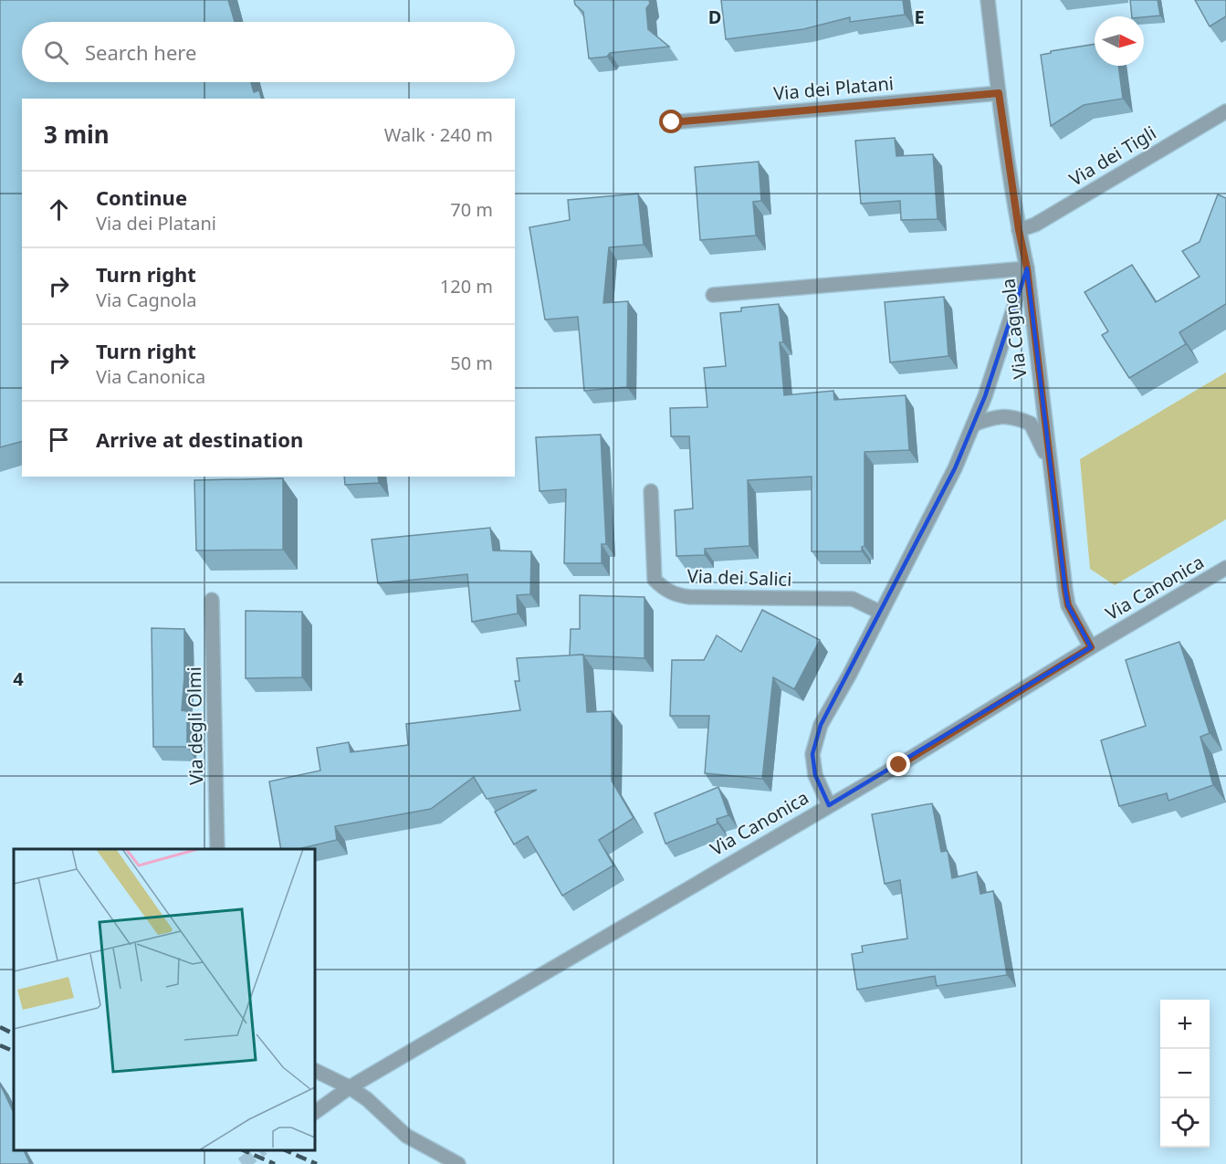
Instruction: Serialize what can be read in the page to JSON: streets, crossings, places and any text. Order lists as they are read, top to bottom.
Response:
{
  "streets": {
    "street": [
      "Via dei Platani",
      "Via dei Tigli",
      "Via Cagnola",
      "Via dei Salici",
      "Via Canonica",
      "Via degli Olmi"
    ]
  },
  "crossings": [
    ["Via dei Platani", "Via Cagnola"],
    ["Via dei Tigli", "Via Cagnola"],
    ["Via Cagnola", "Via Canonica"]
  ],
  "north": "right",
  "page": {
    "search": "Search here",
    "heading": ["3 min", "Walk · 240 m"],
    "list": [
      ["Continue", "Via dei Platani", "70 m"],
      ["Turn right", "Via Cagnola", "120 m"],
      ["Turn right", "Via Canonica", "50 m"],
      "Arrive at destination"
    ],
    "map_buttons": ["+", "−"]
  },
  "grid": {
    "columns": ["D", "E"],
    "rows": ["4"]
  }
}
